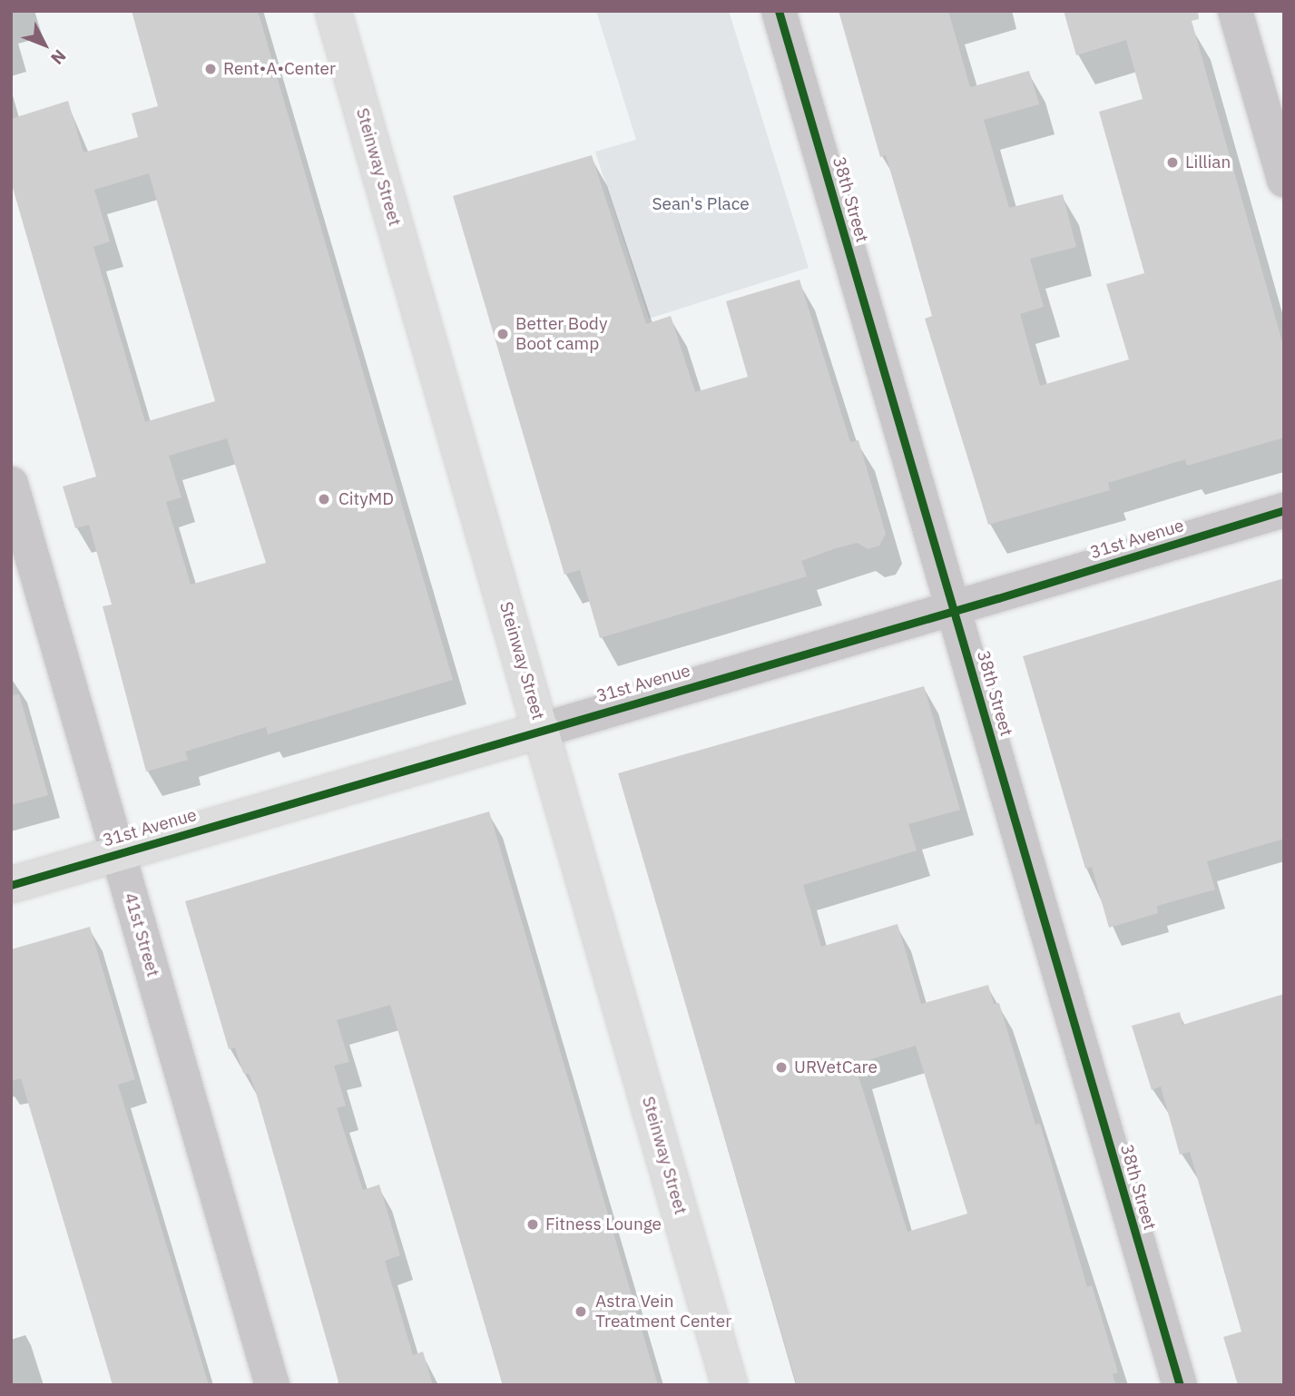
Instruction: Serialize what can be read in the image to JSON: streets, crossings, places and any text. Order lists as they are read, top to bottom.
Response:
{
  "streets": {
    "street": [
      "Steinway Street",
      "38th Street",
      "31st Avenue",
      "41st Street"
    ]
  },
  "crossings": [
    ["Steinway Street", "31st Avenue"],
    ["38th Street", "31st Avenue"],
    ["31st Avenue", "41st Street"]
  ],
  "parks": ["Sean's Place"],
  "places": [
    "Rent•A•Center",
    "Lillian",
    "Better Body Boot camp",
    "CityMD",
    "URVetCare",
    "Fitness Lounge",
    "Astra Vein Treatment Center"
  ],
  "north": "bottom right"
}
